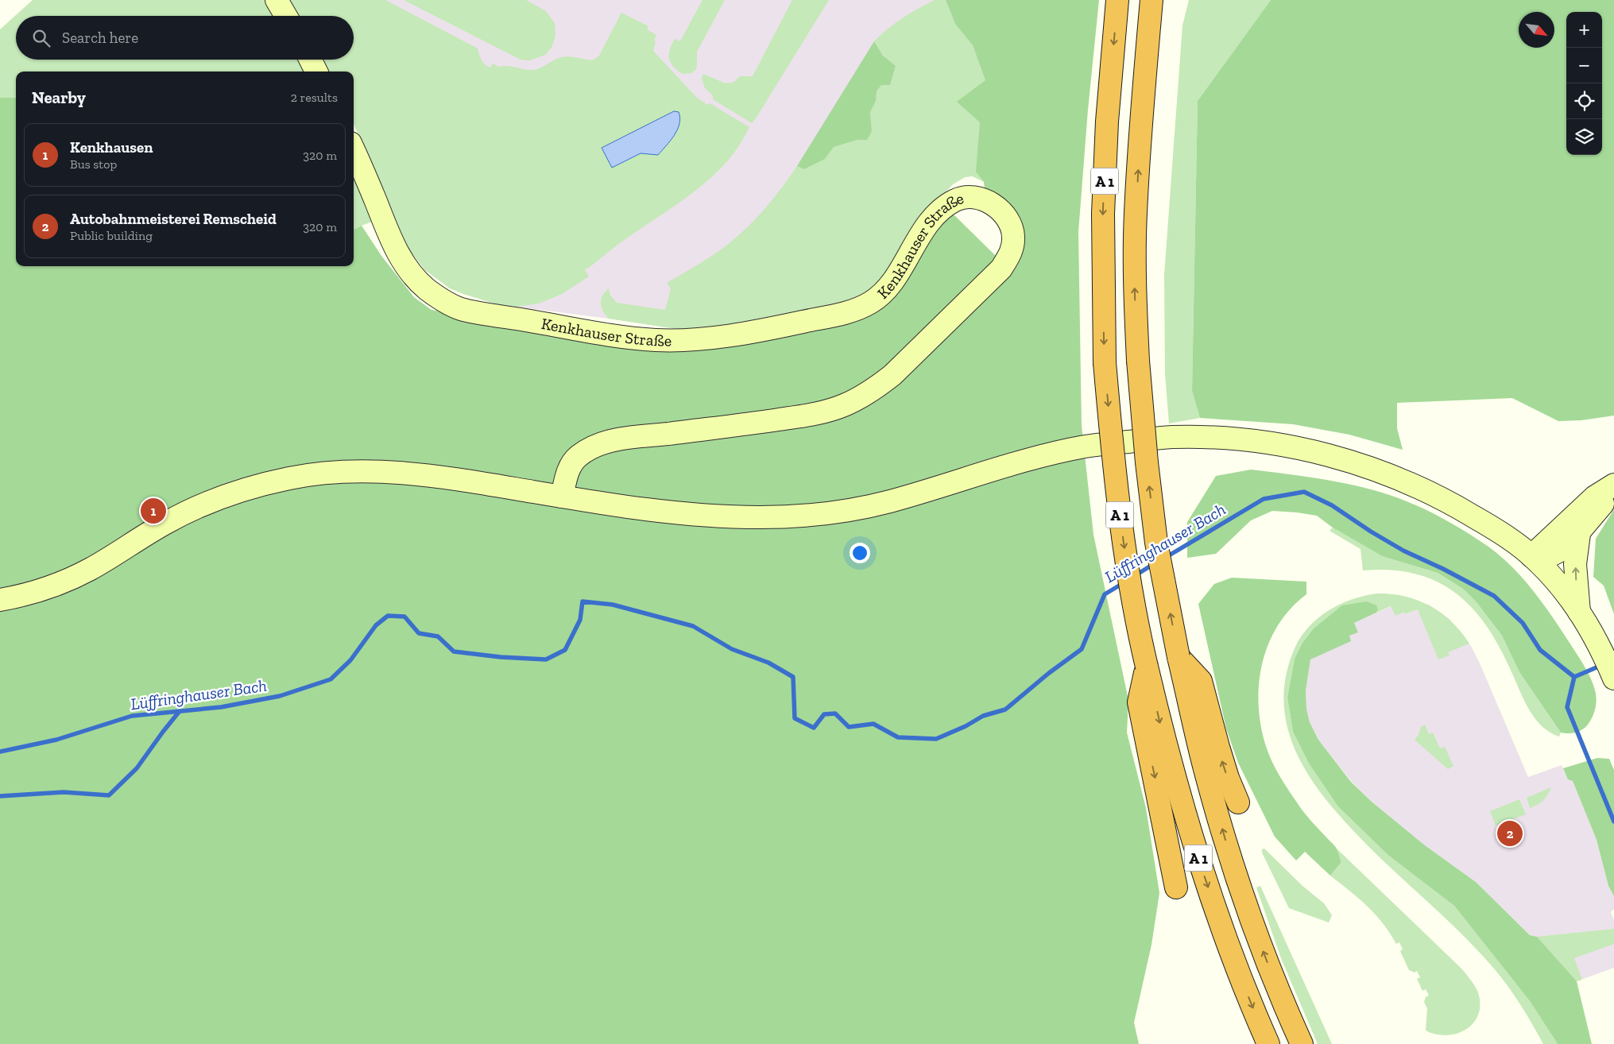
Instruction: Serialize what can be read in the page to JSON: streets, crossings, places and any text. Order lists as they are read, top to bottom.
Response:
{
  "streets": {
    "highway": ["A 1"],
    "street": ["Kenkhauser Straße"]
  },
  "water": ["Lüffringhauser Bach"],
  "north": "bottom right",
  "page": {
    "map_buttons": ["+", "−"],
    "search": "Search here",
    "heading": ["Nearby", "2 results"],
    "list": [
      {
        "mark": "1",
        "name": "Kenkhausen",
        "note": "Bus stop",
        "value": "320 m"
      },
      {
        "mark": "2",
        "name": "Autobahnmeisterei Remscheid",
        "note": "Public building",
        "value": "320 m"
      }
    ],
    "pins": ["1", "2"]
  }
}
